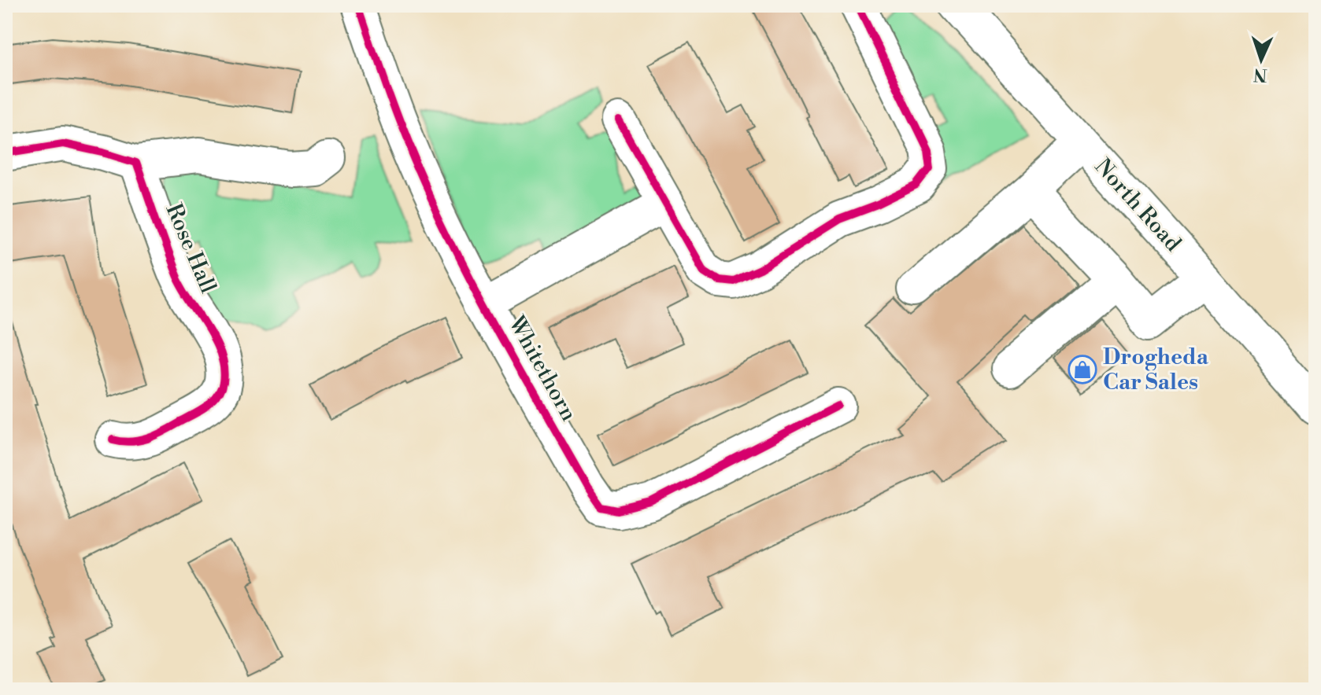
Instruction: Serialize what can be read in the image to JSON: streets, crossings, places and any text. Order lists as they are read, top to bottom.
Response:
{
  "streets": {
    "street": ["North Road", "Rose Hall", "Whitethorn"]
  },
  "places": {
    "shop": ["Drogheda Car Sales"]
  },
  "north": "bottom"
}
